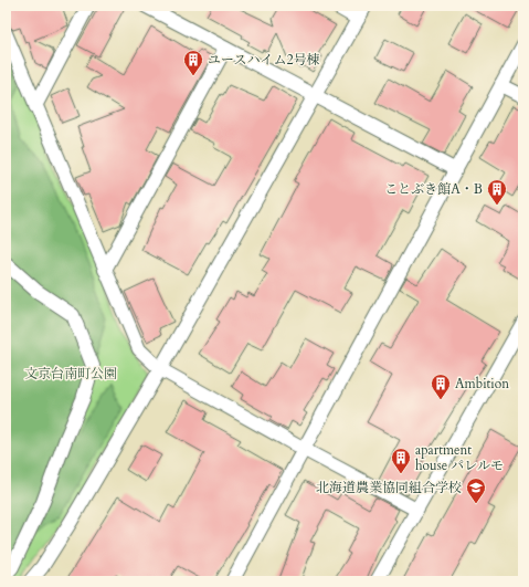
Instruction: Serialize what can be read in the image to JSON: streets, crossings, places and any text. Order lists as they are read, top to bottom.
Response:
{
  "parks": ["文京台南町公園"],
  "places": {
    "building": [
      "ユースハイム2号棟",
      "ことぶき館A・B",
      "Ambition",
      "apartment house パレルモ"
    ],
    "school or university": ["北海道農業協同組合学校"]
  }
}
